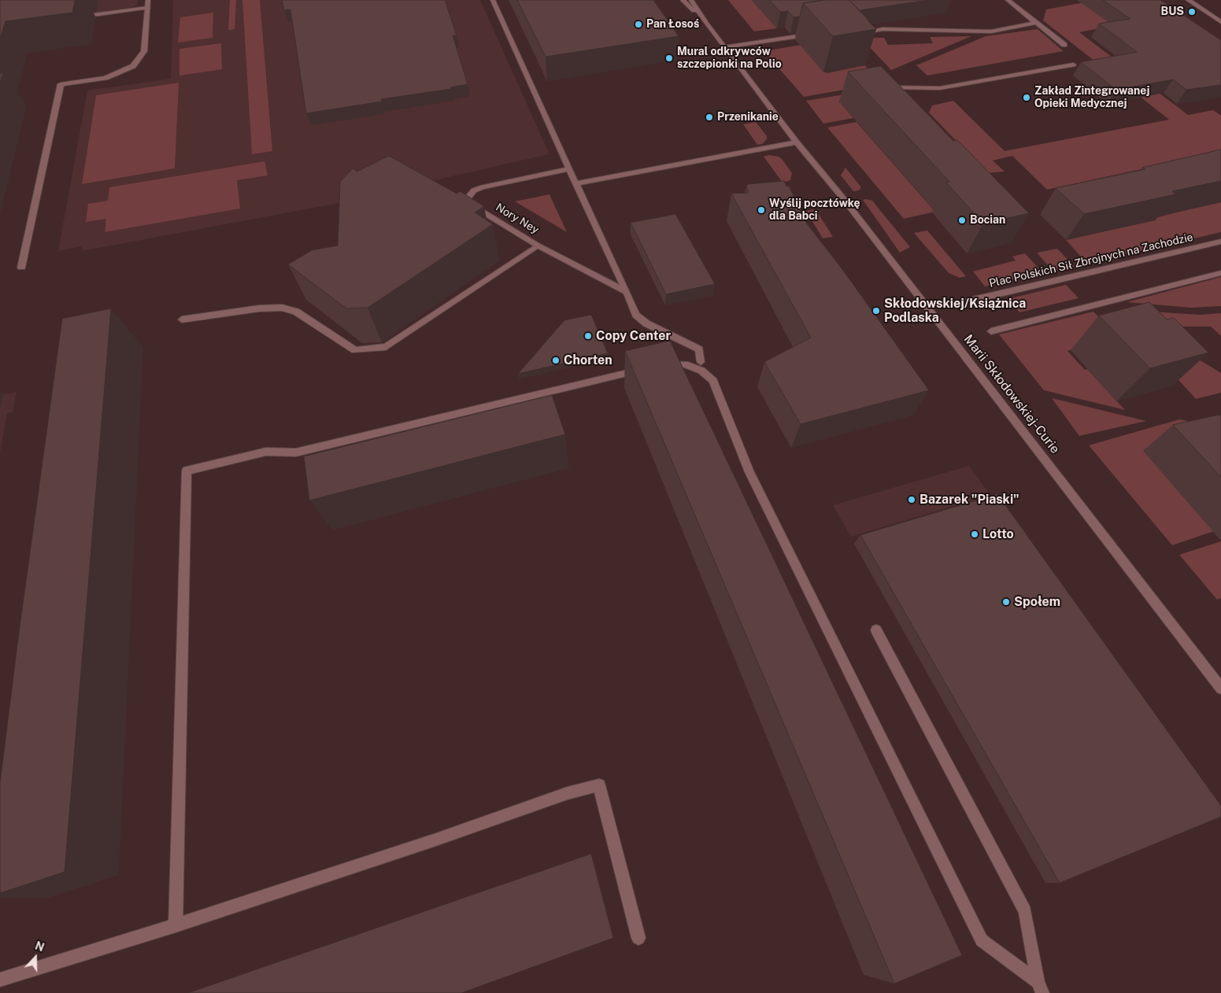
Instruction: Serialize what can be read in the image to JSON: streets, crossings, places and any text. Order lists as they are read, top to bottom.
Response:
{
  "streets": {
    "street": ["Nory Ney", "Plac Polskich Sił Zbrojnych na Zachodzie", "Marii Skłodowskiej-Curie"]
  },
  "places": [
    "BUS",
    "Pan Łosoś",
    "Mural odkrywców szczepionki na Polio",
    "Zakład Zintegrowanej Opieki Medycznej",
    "Przenikanie",
    "Wyślij pocztówkę dla Babci",
    "Bocian",
    "Skłodowskiej/Książnica Podlaska",
    "Copy Center",
    "Chorten",
    "Bazarek \"Piaski\"",
    "Lotto",
    "Społem"
  ],
  "north": "top"
}
